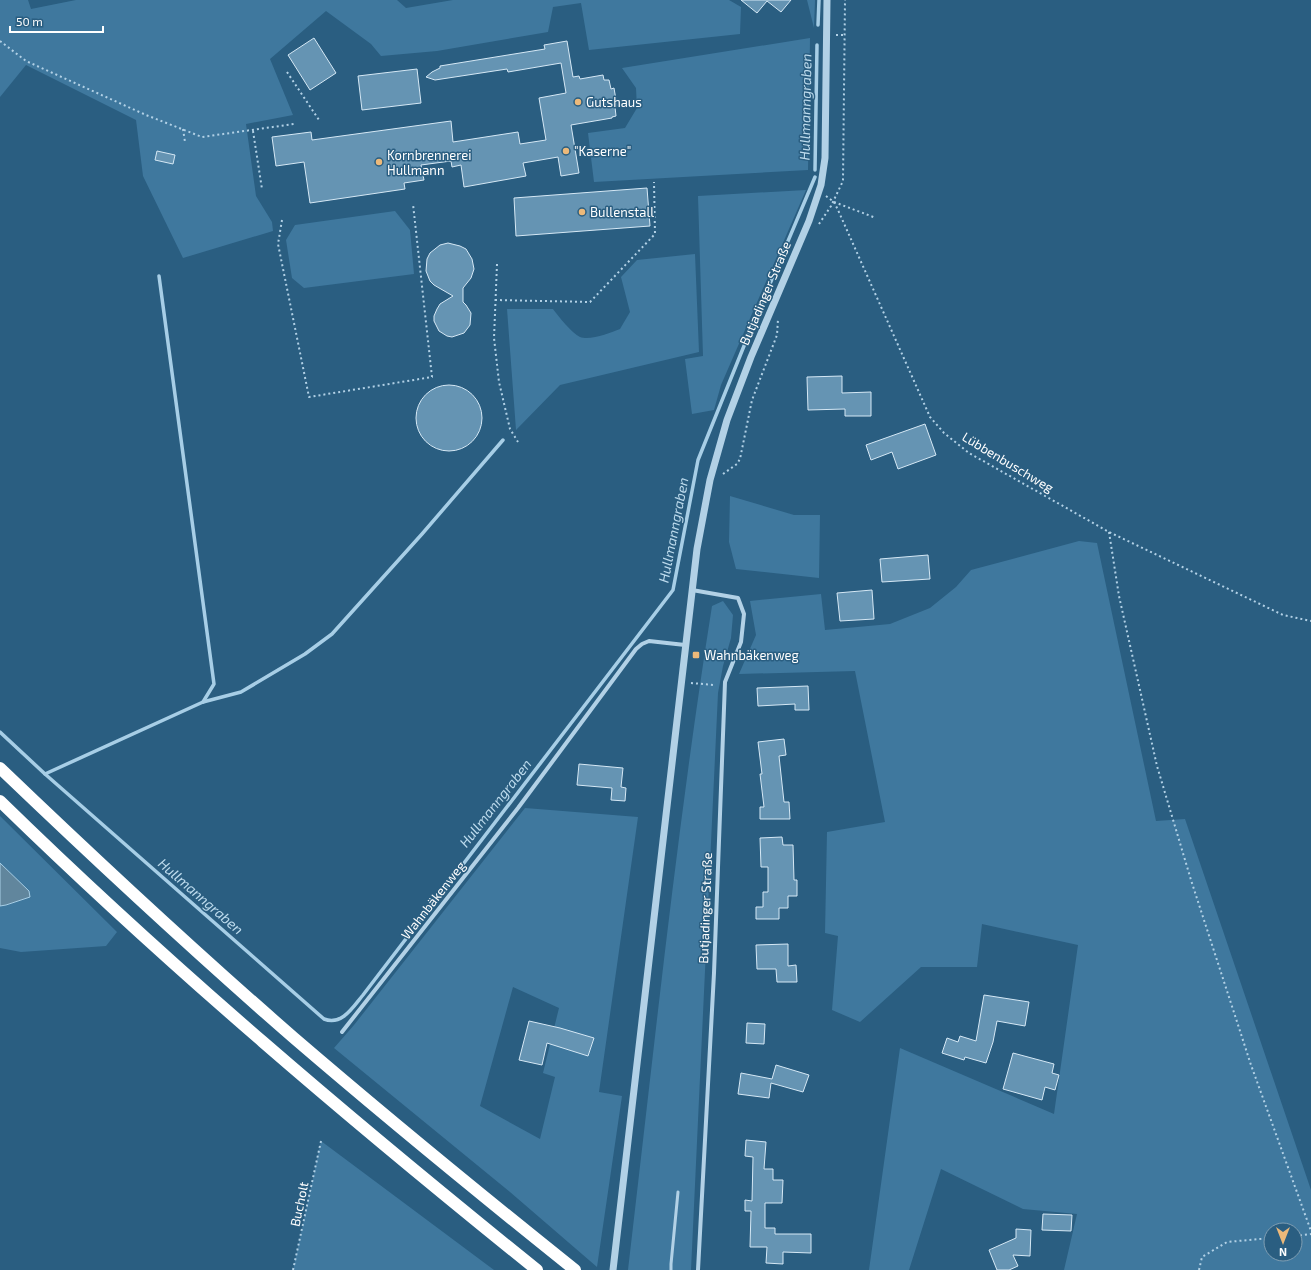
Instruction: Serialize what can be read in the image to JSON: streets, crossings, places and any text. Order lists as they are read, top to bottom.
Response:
{
  "streets": {
    "street": ["Butjadinger Straße", "Wahnbäkenweg"],
    "path": ["Lübbenbuschweg", "Bucholt"]
  },
  "crossings": [
    ["Butjadinger Straße", "Wahnbäkenweg"]
  ],
  "water": ["Hullmanngraben"],
  "places": {
    "other": [
      "Gutshaus",
      "\"Kaserne\"",
      "Kornbrennerei Hullmann",
      "Bullenstall"
    ],
    "transit": ["Wahnbäkenweg"]
  },
  "scale_bar": "50 m",
  "north": "bottom"
}
